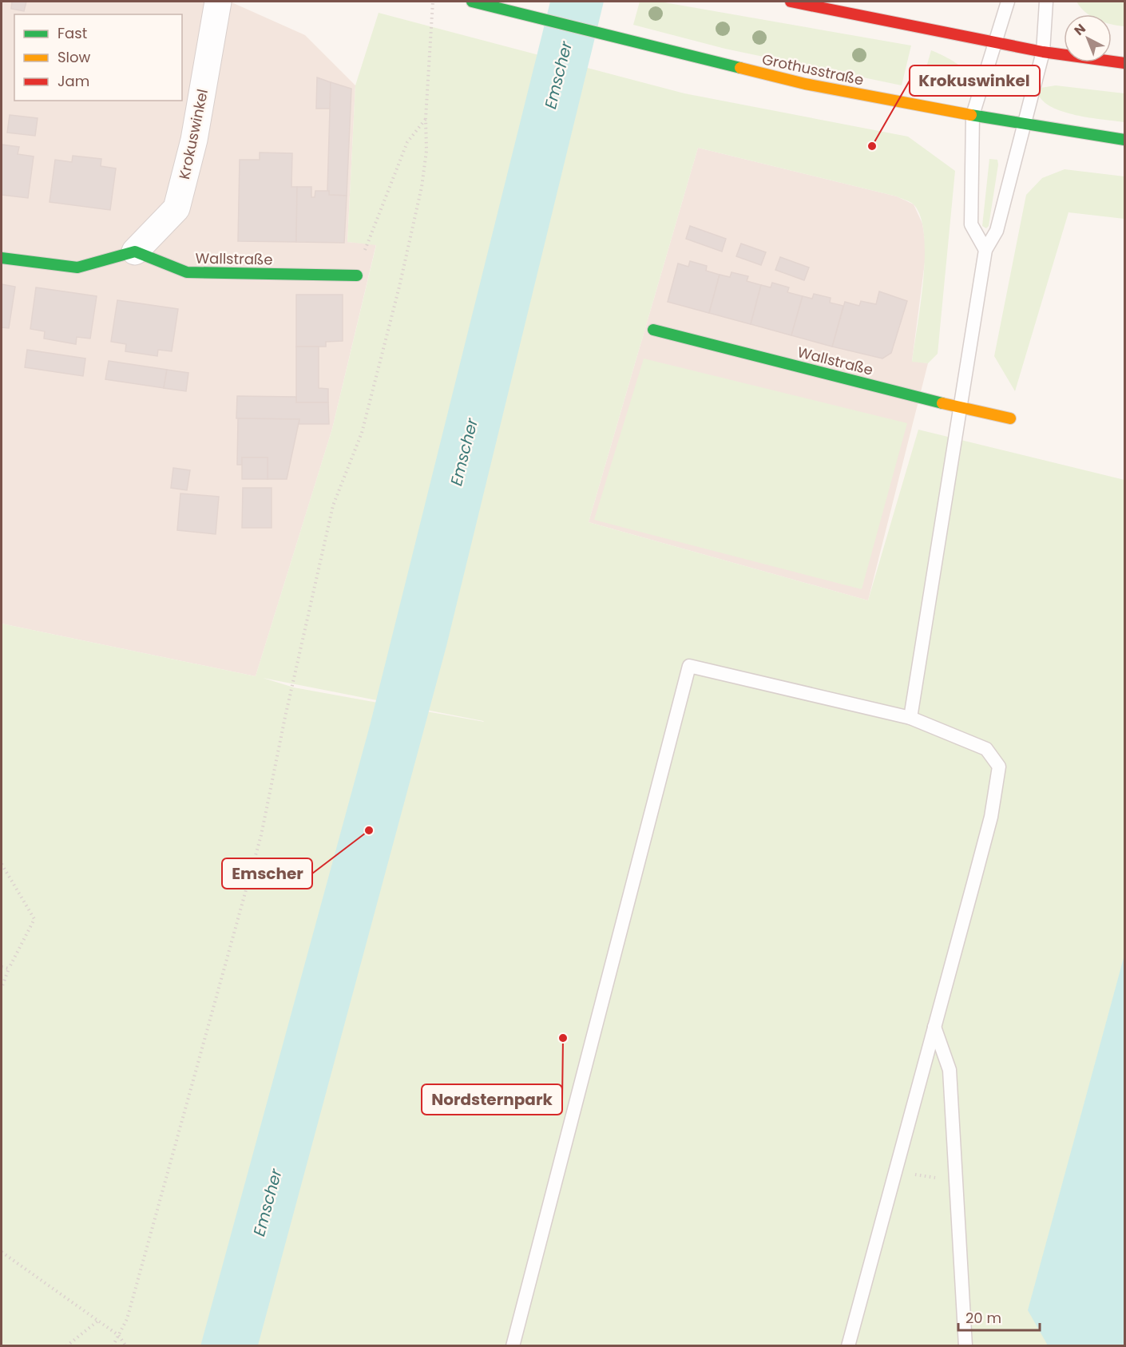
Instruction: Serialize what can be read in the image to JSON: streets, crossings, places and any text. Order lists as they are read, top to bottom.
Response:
{
  "streets": {
    "main road": ["Grothusstraße", "Wallstraße"],
    "street": ["Krokuswinkel"]
  },
  "crossings": [
    ["Krokuswinkel", "Wallstraße"]
  ],
  "water": ["Emscher"],
  "places": ["Krokuswinkel", "Emscher", "Nordsternpark"],
  "legend": ["Fast", "Slow", "Jam"],
  "scale_bar": "20 m",
  "north": "top left"
}
